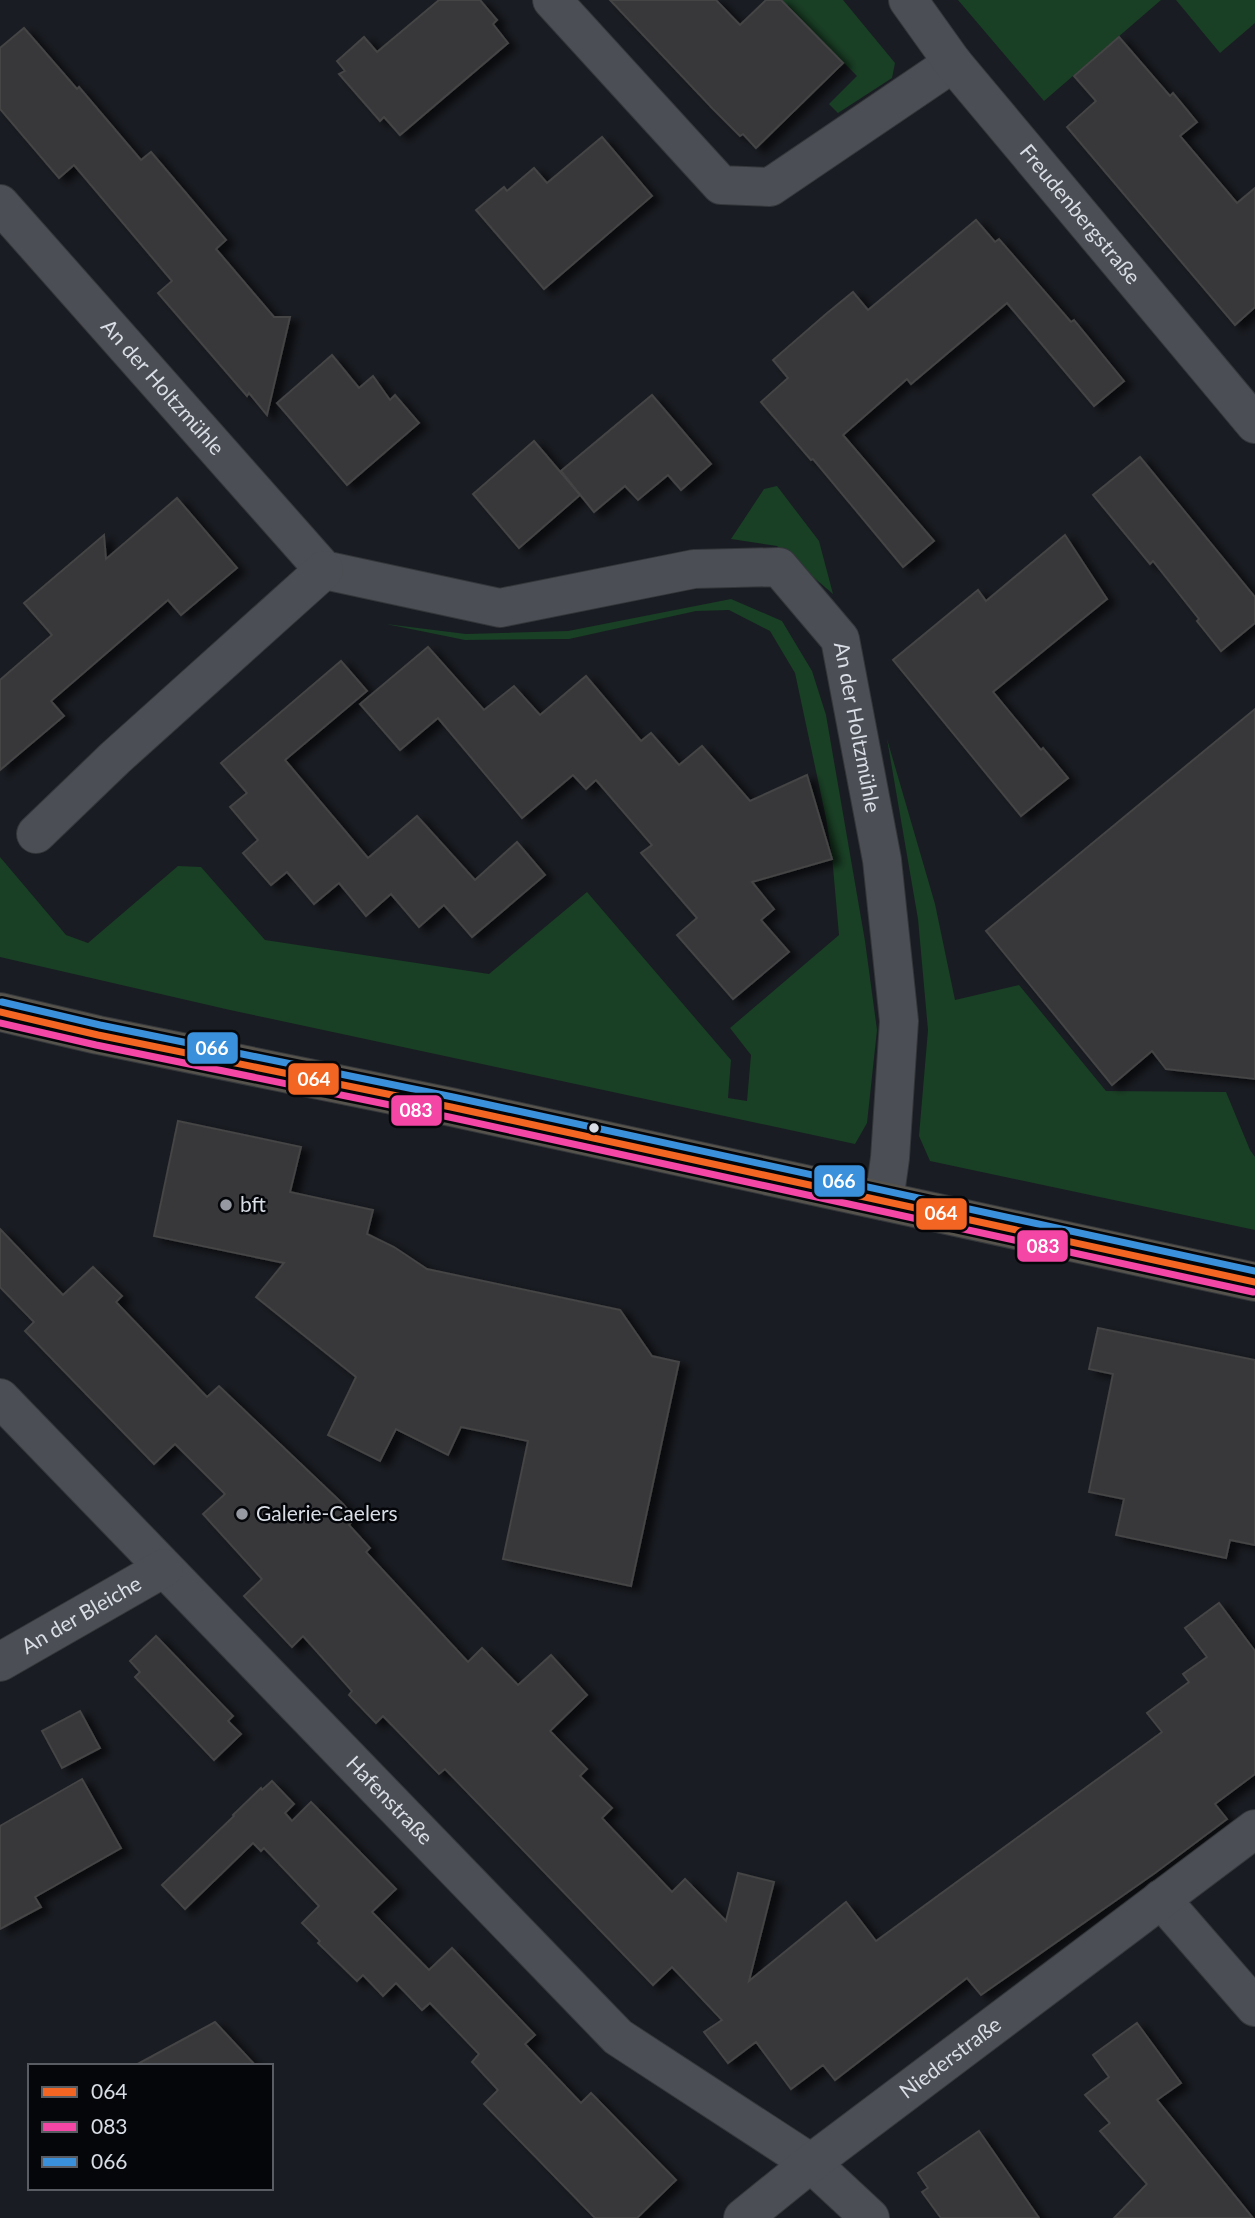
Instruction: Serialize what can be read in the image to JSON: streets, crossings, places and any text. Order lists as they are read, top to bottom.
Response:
{
  "streets": {
    "street": [
      "Freudenbergstraße",
      "An der Holtzmühle",
      "An der Bleiche",
      "Hafenstraße",
      "Niederstraße"
    ]
  },
  "crossings": [
    ["An der Bleiche", "Hafenstraße"],
    ["Hafenstraße", "Niederstraße"]
  ],
  "places": ["bft", "Galerie-Caelers"],
  "lines": ["transit line 066", "transit line 064", "transit line 083"],
  "legend": ["064", "083", "066"]
}
